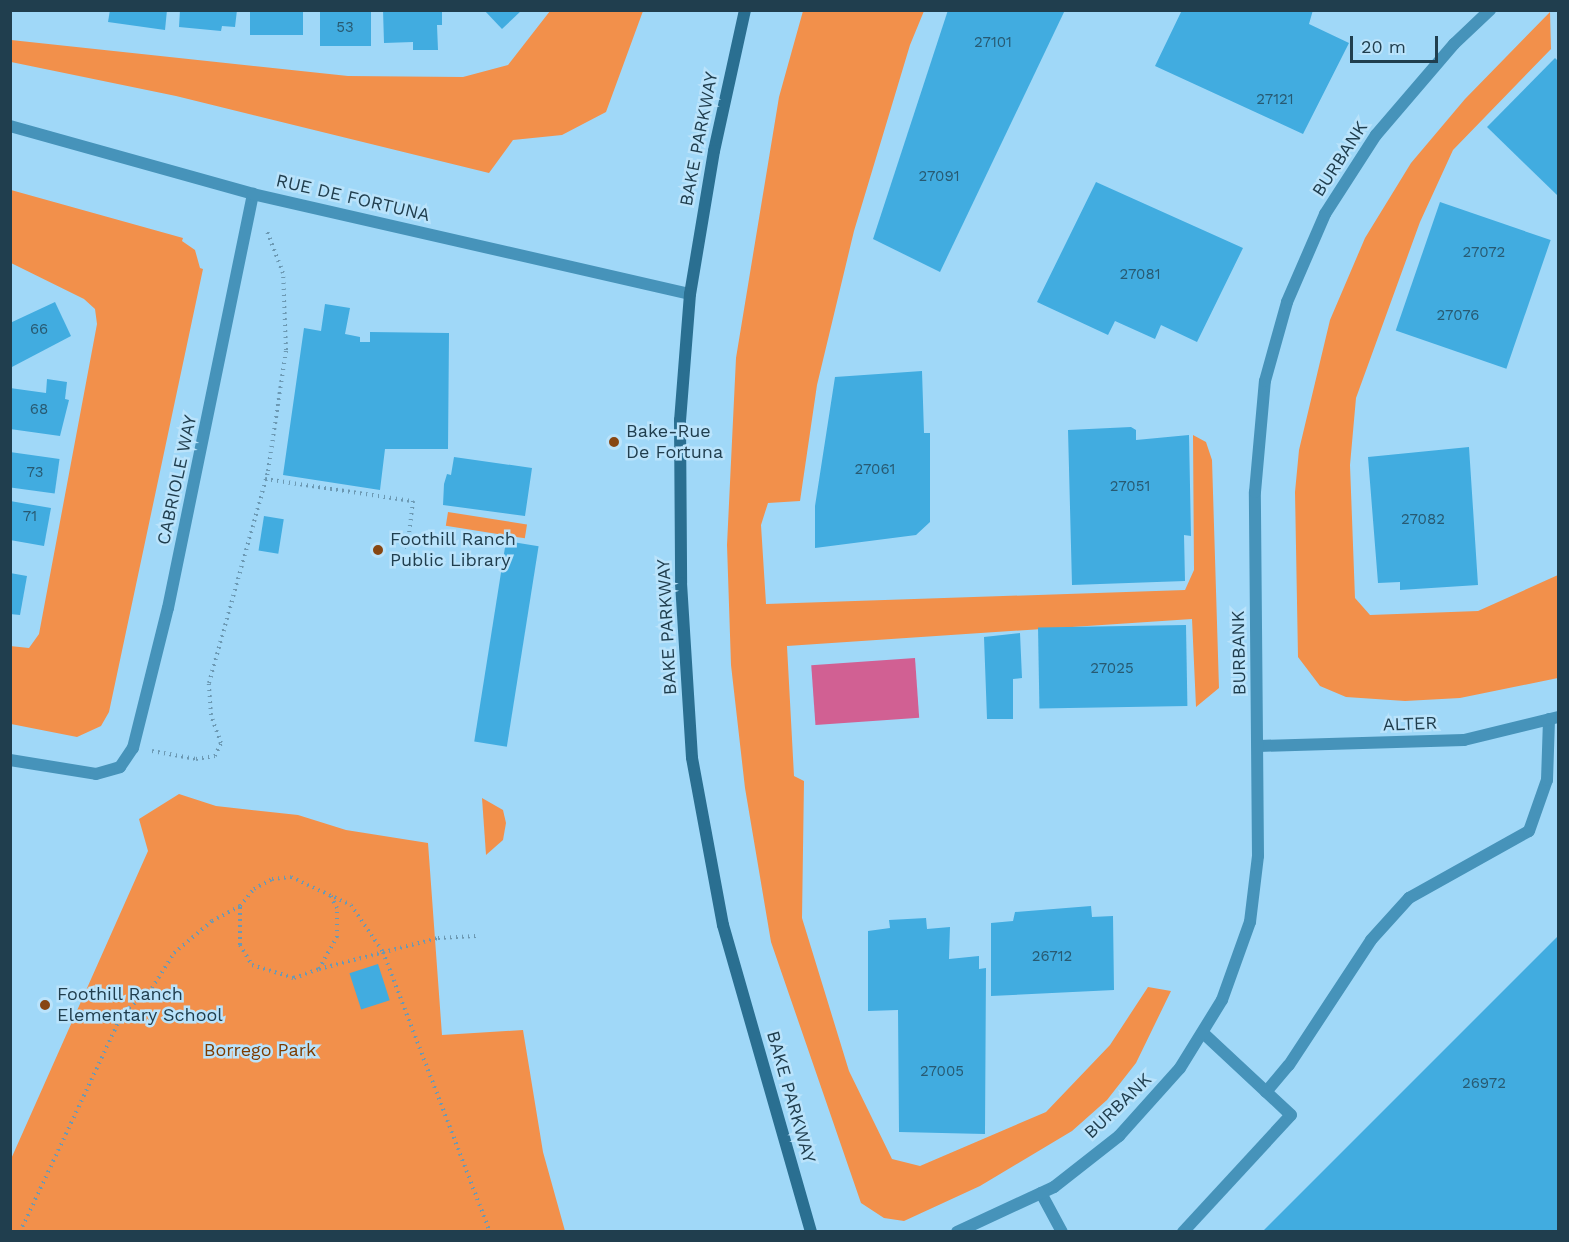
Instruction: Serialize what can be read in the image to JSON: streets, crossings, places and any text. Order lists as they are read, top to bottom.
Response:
{
  "streets": {
    "main road": ["BAKE PARKWAY"],
    "street": [
      "BURBANK",
      "RUE DE FORTUNA",
      "CABRIOLE WAY",
      "ALTER"
    ]
  },
  "crossings": [
    ["BAKE PARKWAY", "RUE DE FORTUNA"],
    ["BURBANK", "ALTER"],
    ["RUE DE FORTUNA", "CABRIOLE WAY"]
  ],
  "parks": ["Borrego Park"],
  "places": ["Bake-Rue De Fortuna", "Foothill Ranch Public Library", "Foothill Ranch Elementary School"],
  "house_numbers": [
    "53",
    "27101",
    "27121",
    "27091",
    "27072",
    "27081",
    "27076",
    "66",
    "68",
    "27061",
    "73",
    "27051",
    "71",
    "27082",
    "27025",
    "26712",
    "27005",
    "26972"
  ],
  "scale_bar": "20 m"
}
